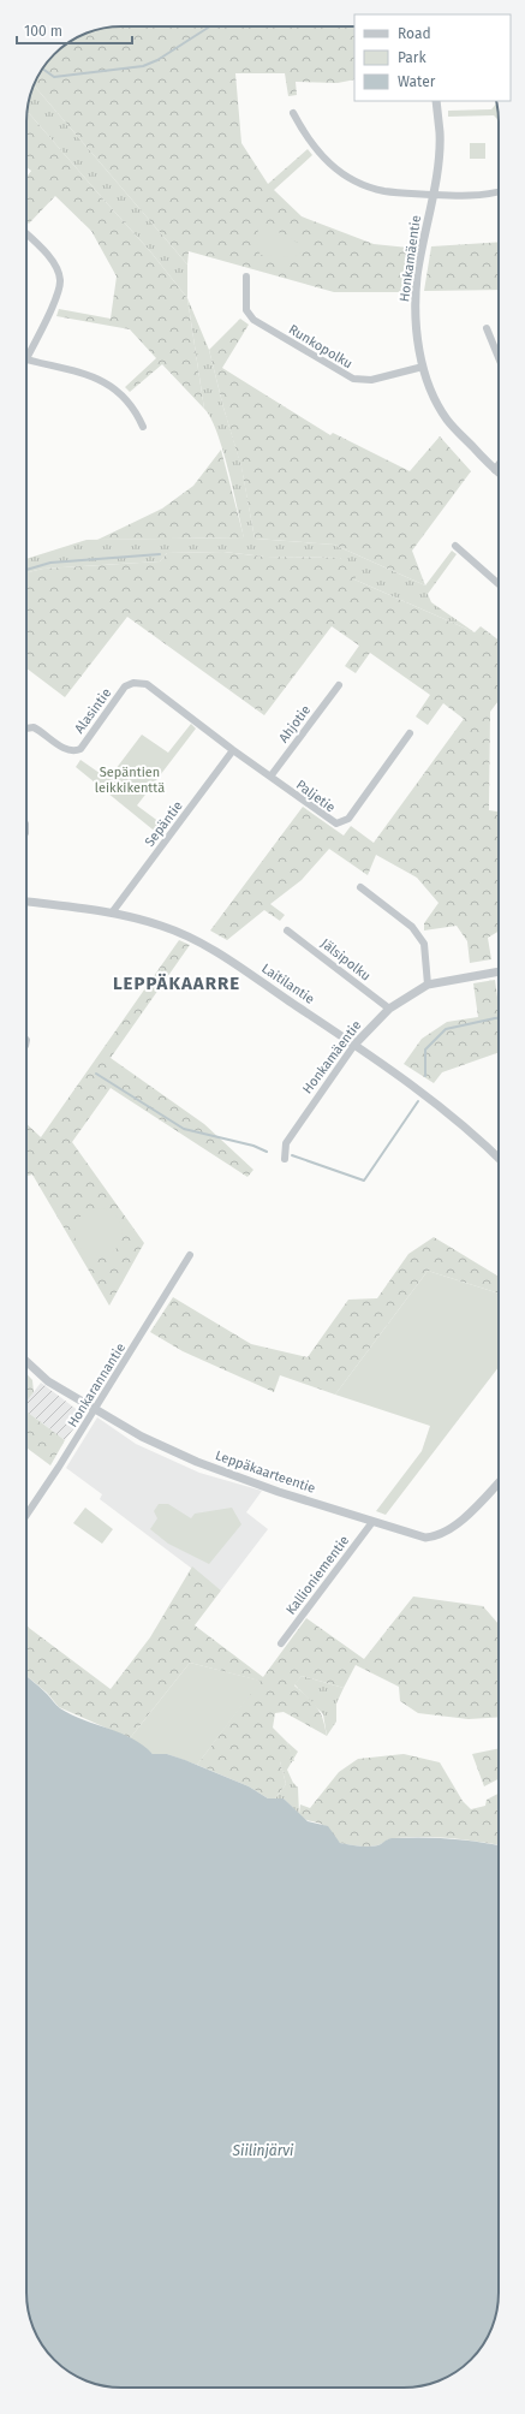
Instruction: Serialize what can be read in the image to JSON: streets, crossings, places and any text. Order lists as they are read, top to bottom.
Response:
{
  "streets": {
    "street": [
      "Honkamäentie",
      "Runkopolku",
      "Alasintie",
      "Ahjotie",
      "Paljetie",
      "Sepäntie",
      "Jälsipolku",
      "Laitilantie",
      "Honkarannantie",
      "Leppäkaarteentie",
      "Kallioniementie"
    ]
  },
  "crossings": [
    ["Honkamäentie", "Runkopolku"],
    ["Honkamäentie", "Jälsipolku"],
    ["Honkamäentie", "Laitilantie"],
    ["Alasintie", "Paljetie"],
    ["Alasintie", "Sepäntie"],
    ["Ahjotie", "Paljetie"],
    ["Paljetie", "Sepäntie"],
    ["Sepäntie", "Laitilantie"],
    ["Honkarannantie", "Leppäkaarteentie"],
    ["Leppäkaarteentie", "Kallioniementie"]
  ],
  "districts": ["LEPPÄKAARRE"],
  "water": ["Siilinjärvi"],
  "parks": ["Sepäntien leikkikenttä"],
  "legend": ["Road", "Park", "Water"],
  "scale_bar": "100 m"
}
